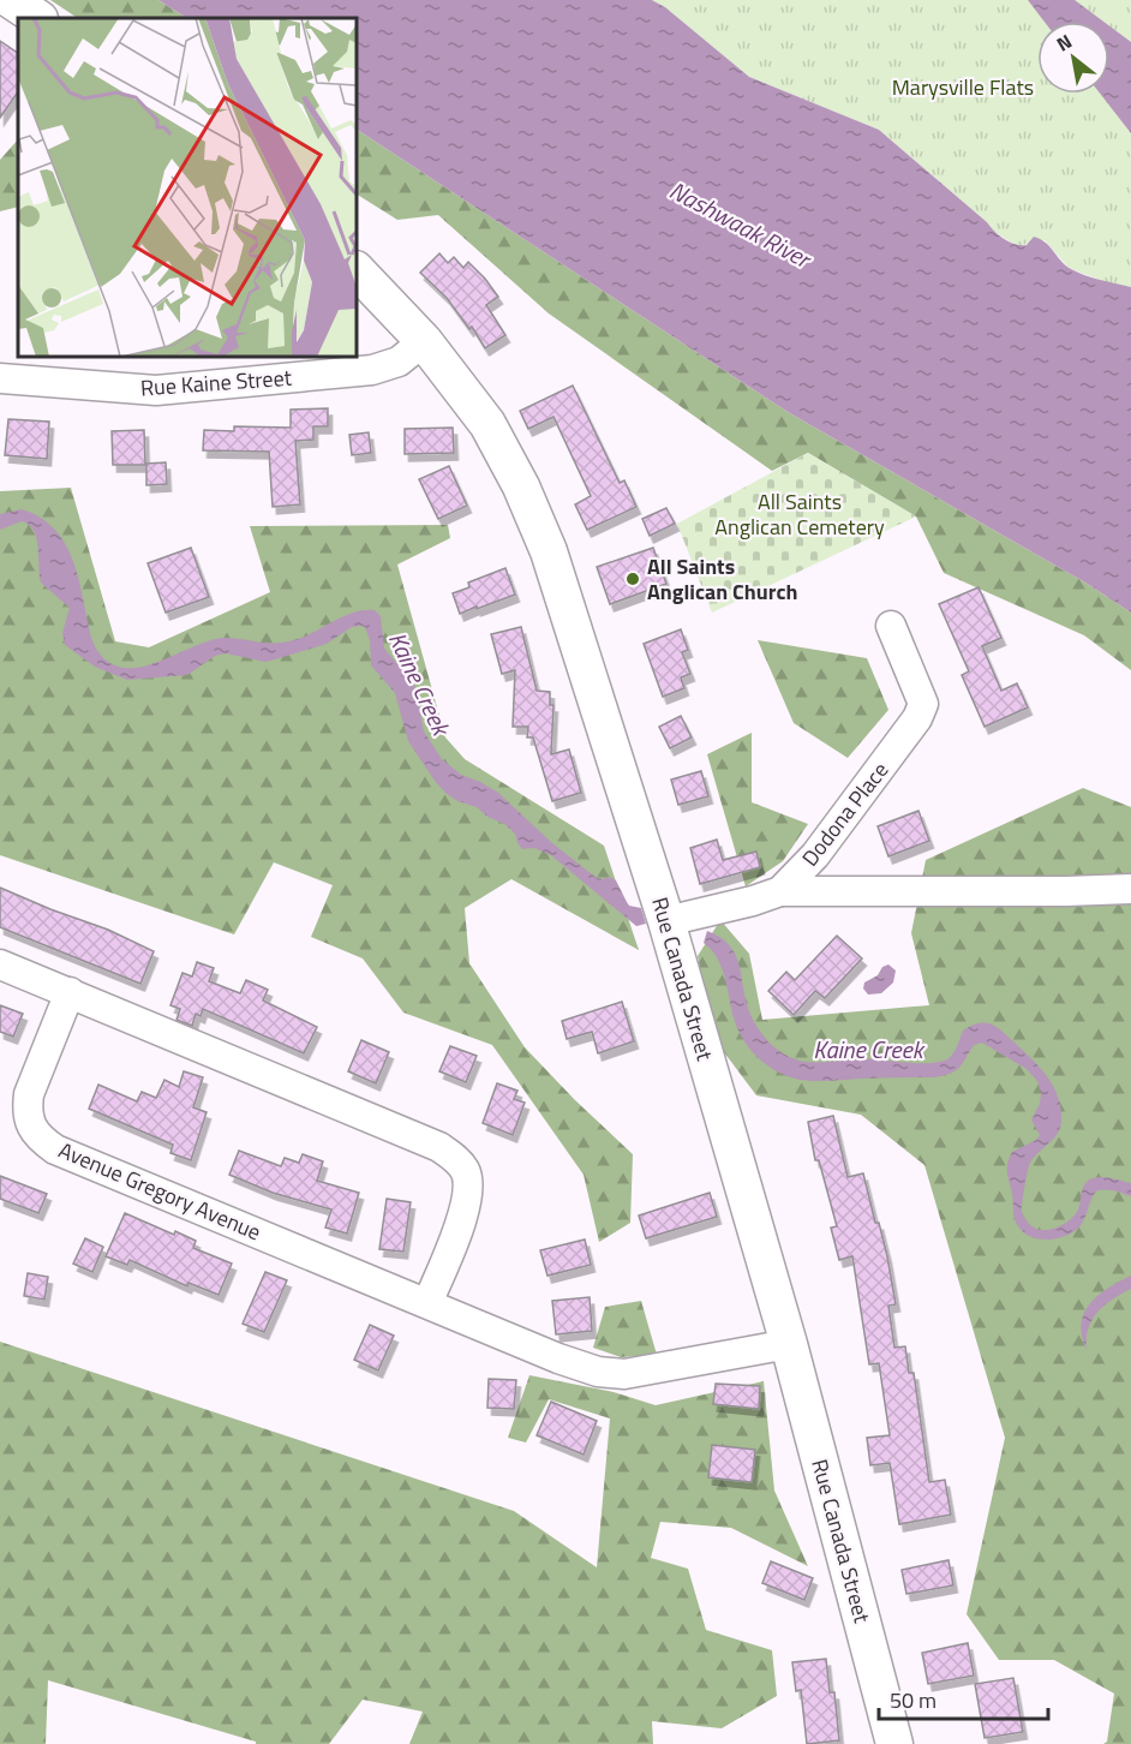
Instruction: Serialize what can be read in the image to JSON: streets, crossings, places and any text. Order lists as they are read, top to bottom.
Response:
{
  "streets": {
    "main road": ["Rue Canada Street"],
    "street": ["Rue Kaine Street", "Dodona Place", "Avenue Gregory Avenue"]
  },
  "crossings": [
    ["Rue Kaine Street", "Rue Canada Street"],
    ["Dodona Place", "Rue Canada Street"],
    ["Rue Canada Street", "Avenue Gregory Avenue"]
  ],
  "water": ["Nashwaak River", "Kaine Creek"],
  "parks": ["Marysville Flats", "All Saints Anglican Cemetery"],
  "places": ["All Saints Anglican Church"],
  "scale_bar": "50 m",
  "north": "top left"
}
